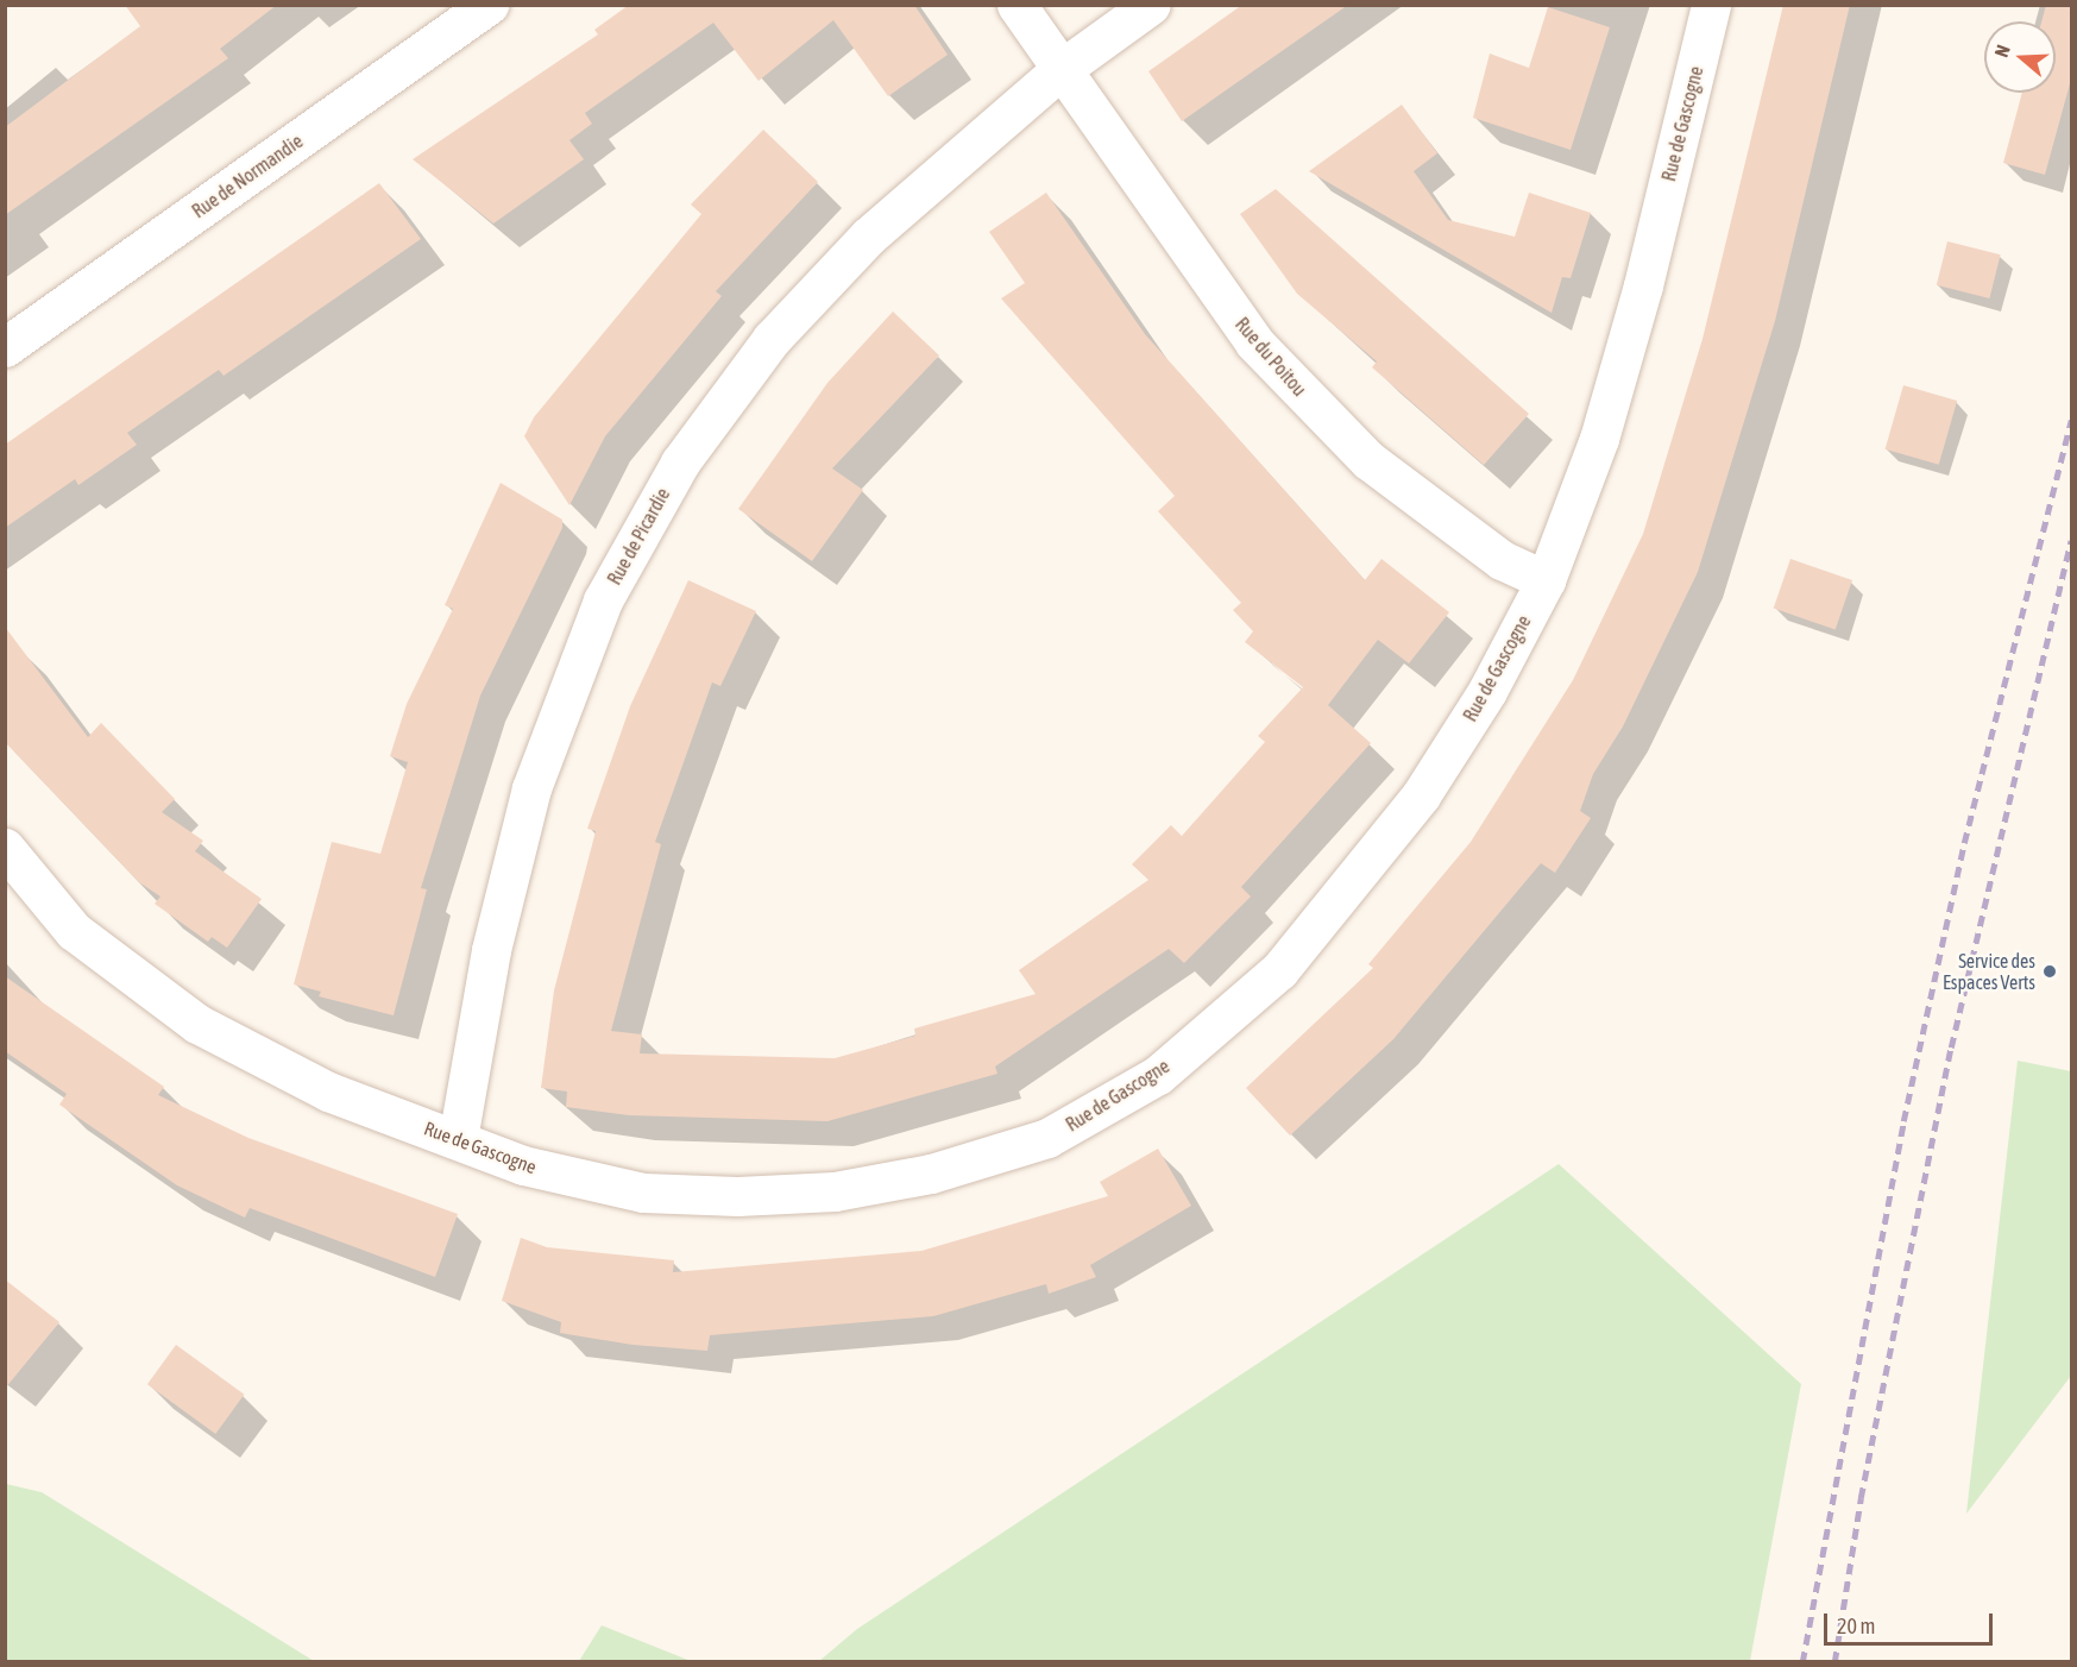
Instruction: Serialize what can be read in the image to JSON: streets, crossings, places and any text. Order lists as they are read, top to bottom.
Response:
{
  "streets": {
    "street": [
      "Rue de Gascogne",
      "Rue de Normandie",
      "Rue du Poitou",
      "Rue de Picardie"
    ]
  },
  "crossings": [
    ["Rue de Gascogne", "Rue du Poitou"],
    ["Rue de Gascogne", "Rue de Picardie"],
    ["Rue du Poitou", "Rue de Picardie"]
  ],
  "places": ["Service des Espaces Verts"],
  "scale_bar": "20 m",
  "north": "left"
}
